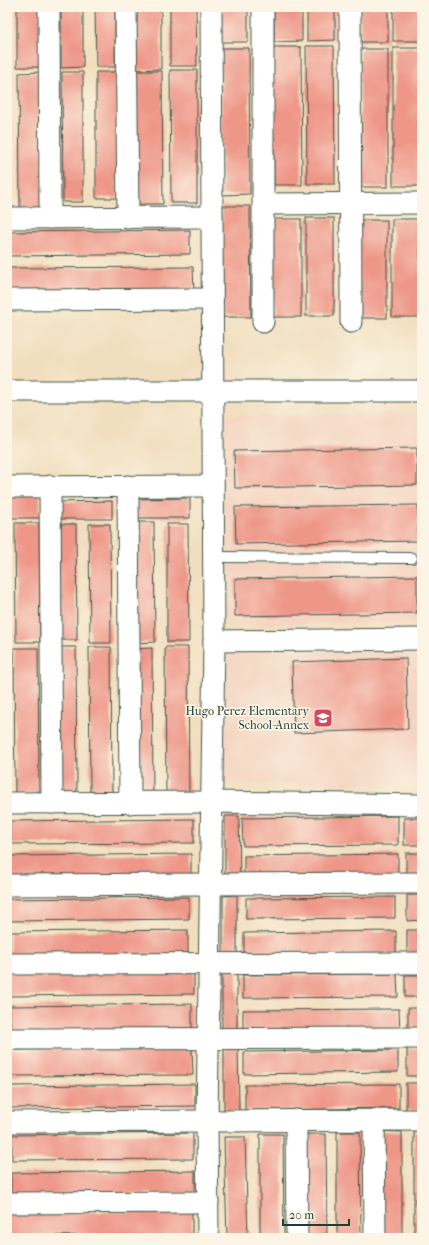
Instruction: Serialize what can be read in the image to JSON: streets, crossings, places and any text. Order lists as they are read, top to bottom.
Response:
{
  "places": {
    "school or university": ["Hugo Perez Elementary School-Annex"]
  },
  "scale_bar": "20 m"
}
